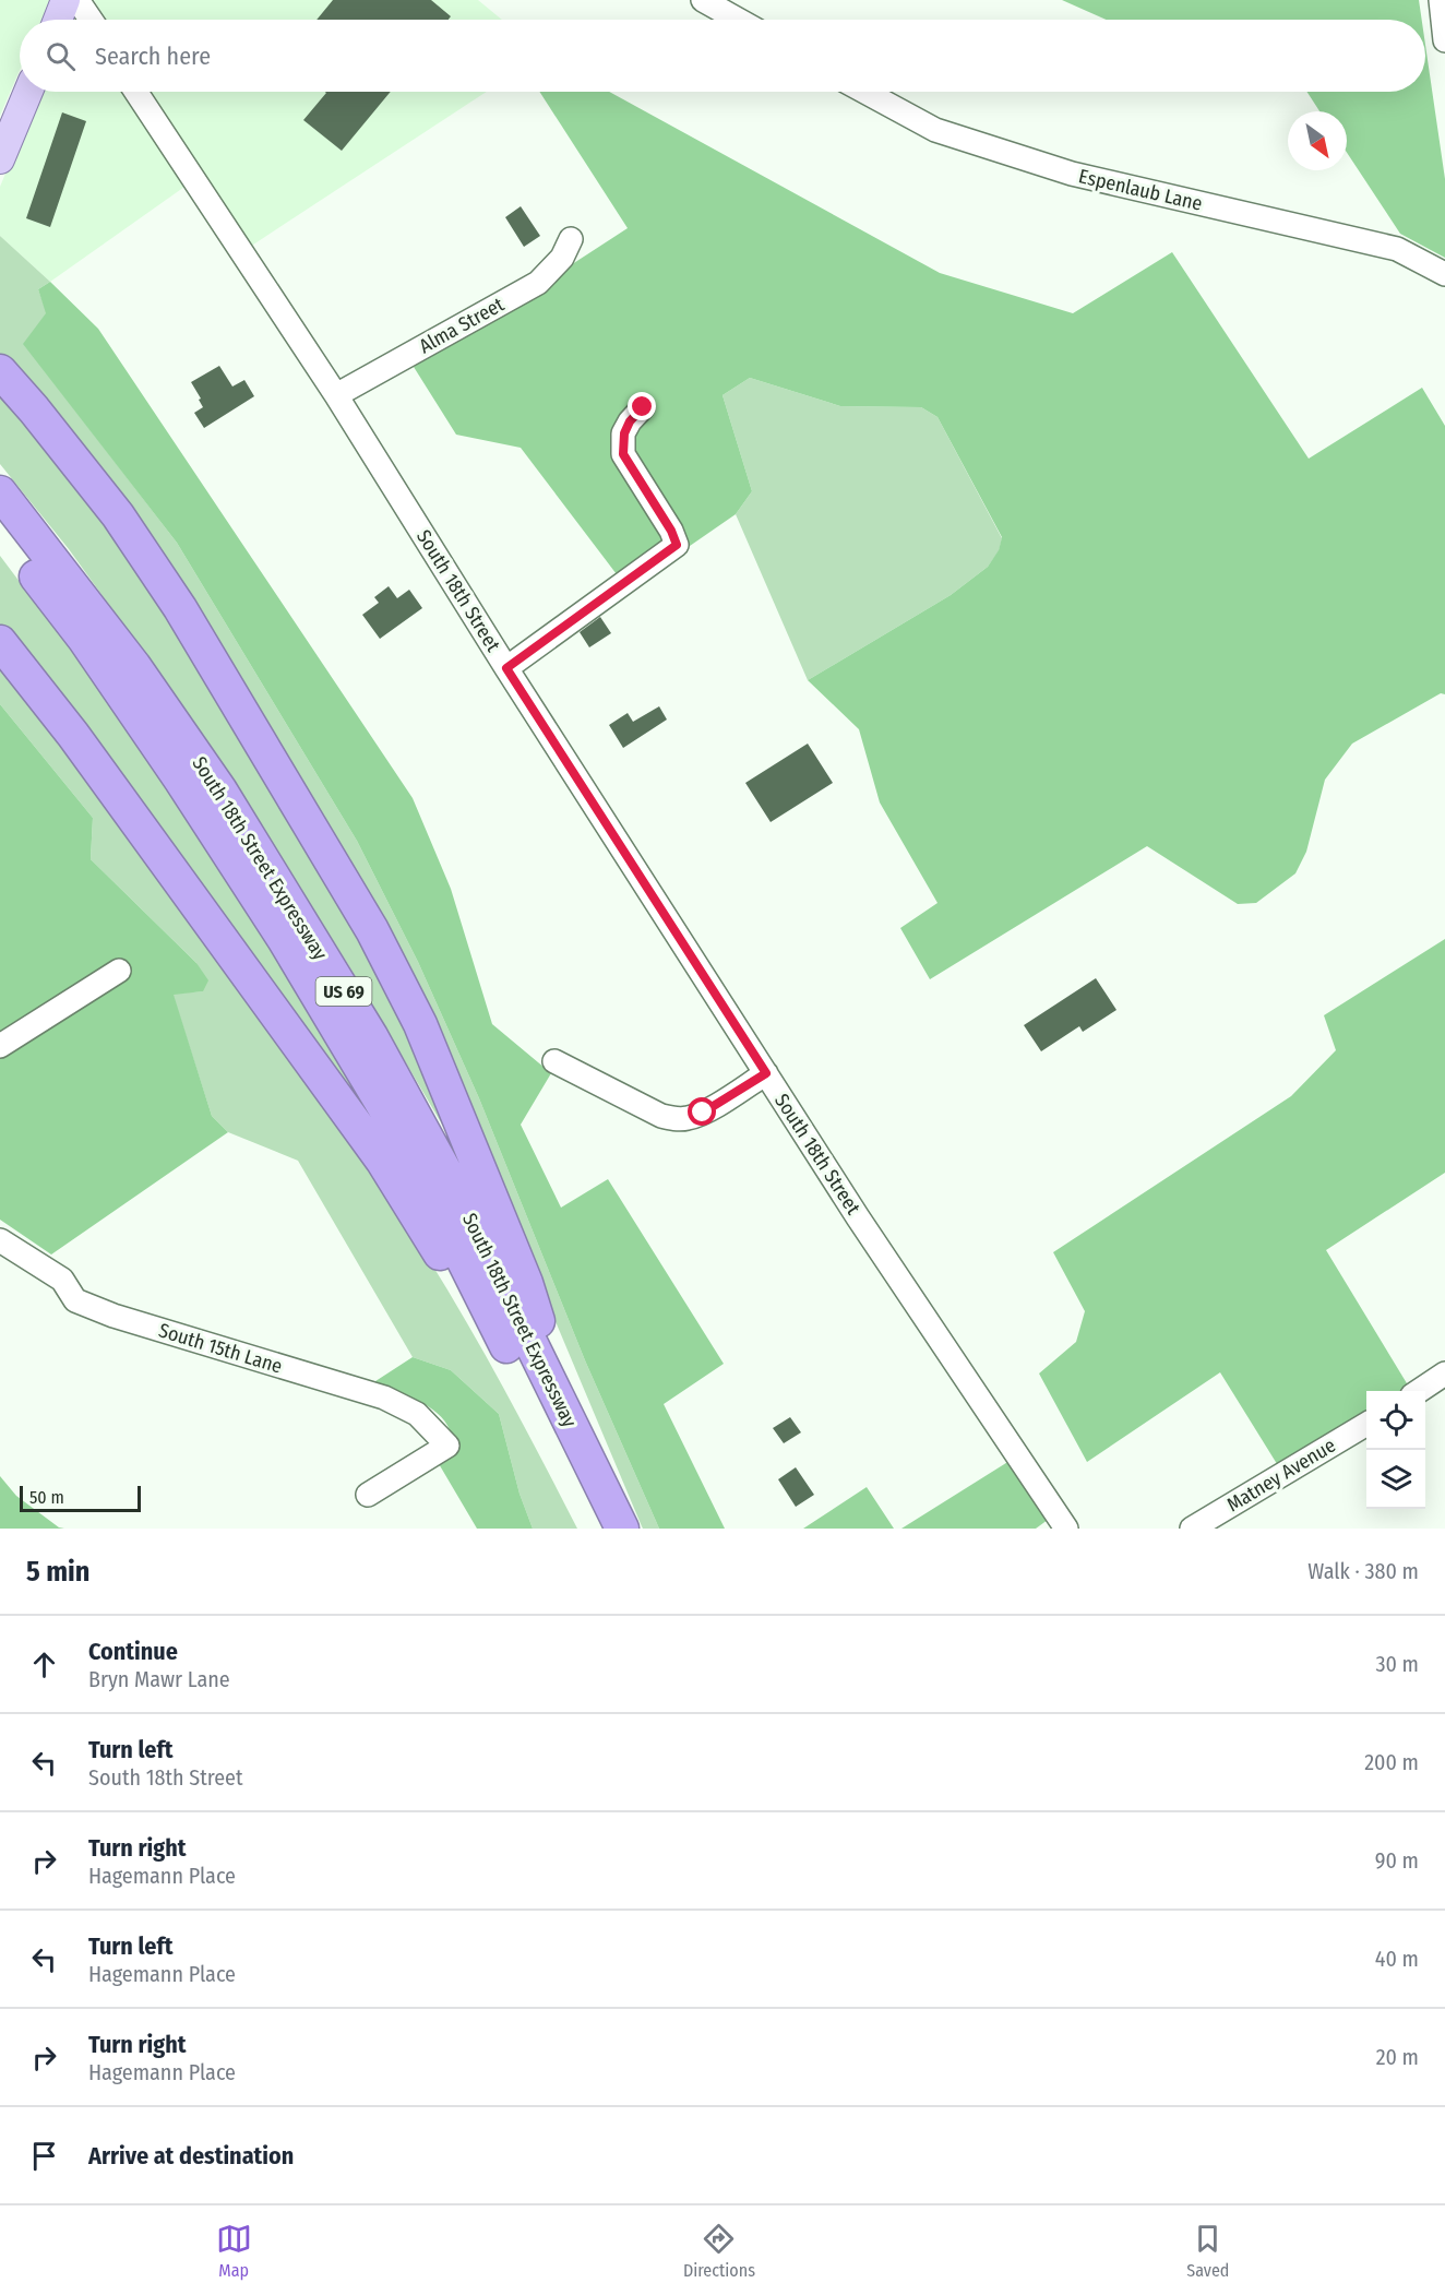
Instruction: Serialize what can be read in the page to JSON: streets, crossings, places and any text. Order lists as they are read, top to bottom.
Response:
{
  "streets": {
    "highway": ["South 18th Street Expressway", "US 69"],
    "street": [
      "Espenlaub Lane",
      "Alma Street",
      "South 18th Street",
      "South 15th Lane",
      "Matney Avenue"
    ]
  },
  "crossings": [
    ["Alma Street", "South 18th Street"]
  ],
  "scale_bar": "50 m",
  "north": "bottom right",
  "page": {
    "search": "Search here",
    "scale": "50 m",
    "heading": ["5 min", "Walk · 380 m"],
    "list": [
      ["Continue", "Bryn Mawr Lane", "30 m"],
      ["Turn left", "South 18th Street", "200 m"],
      ["Turn right", "Hagemann Place", "90 m"],
      ["Turn left", "Hagemann Place", "40 m"],
      ["Turn right", "Hagemann Place", "20 m"],
      "Arrive at destination"
    ],
    "nav": ["Map", "Directions", "Saved"]
  }
}
